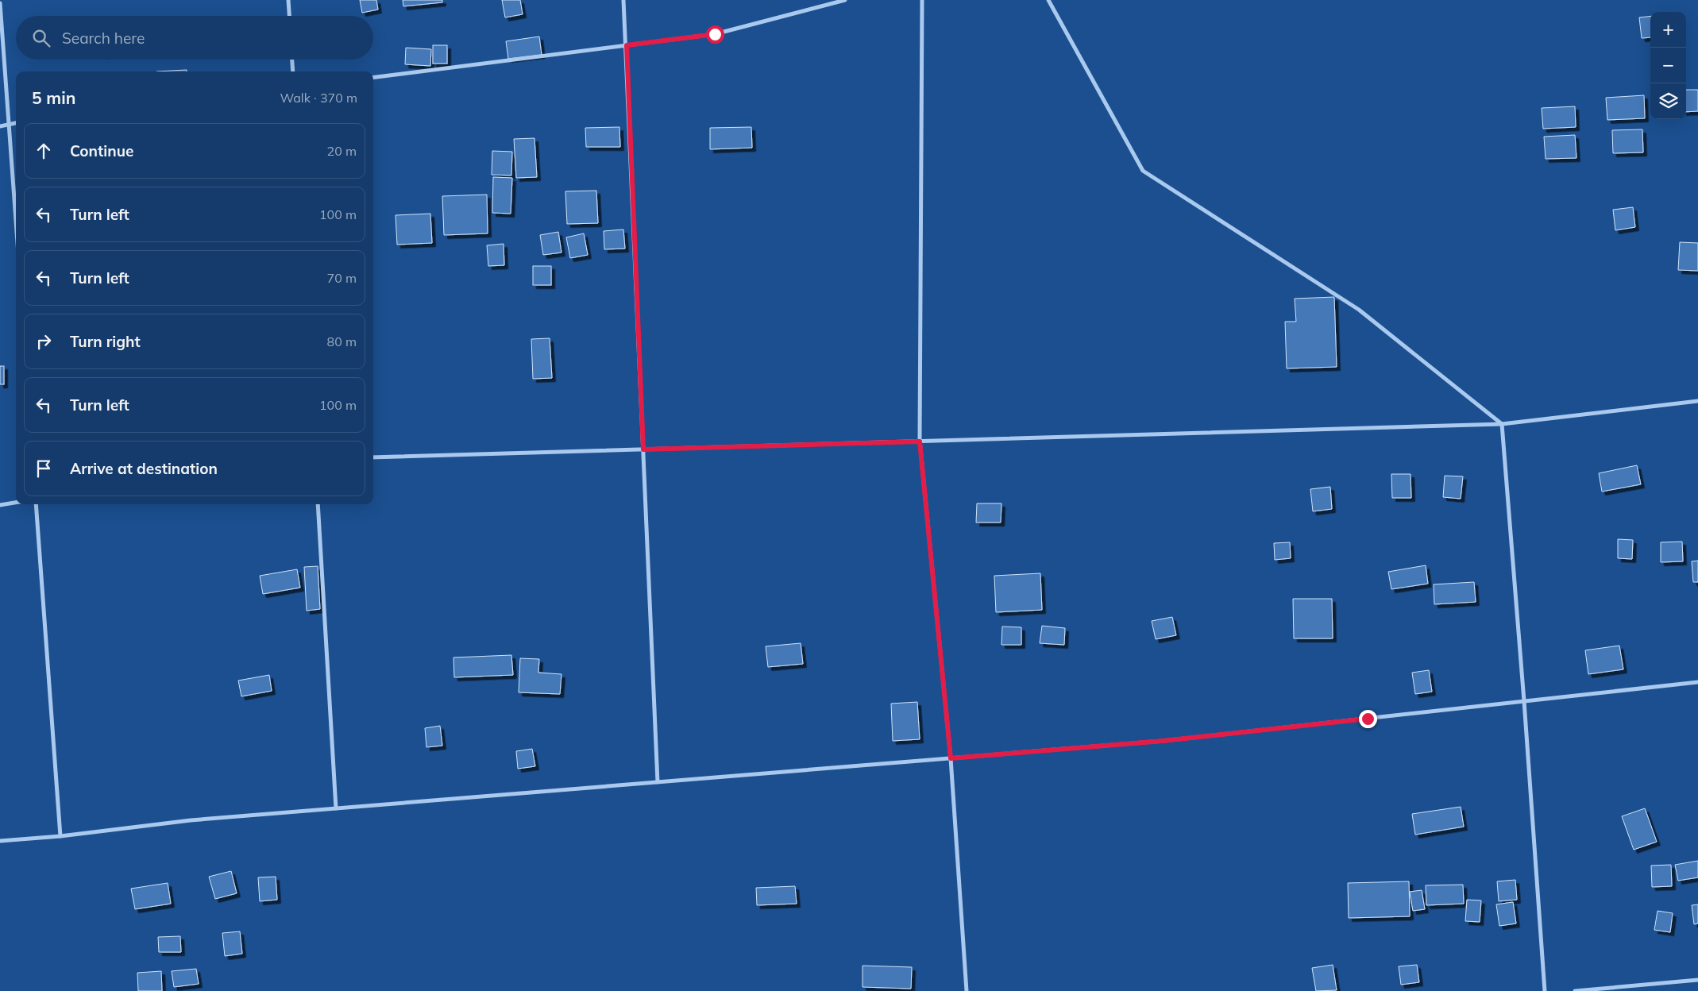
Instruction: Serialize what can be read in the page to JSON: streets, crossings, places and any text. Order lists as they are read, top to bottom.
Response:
{
  "page": {
    "map_buttons": ["+", "−"],
    "search": "Search here",
    "heading": ["5 min", "Walk · 370 m"],
    "list": [
      ["Continue", "20 m"],
      ["Turn left", "100 m"],
      ["Turn left", "70 m"],
      ["Turn right", "80 m"],
      ["Turn left", "100 m"],
      "Arrive at destination"
    ]
  }
}
